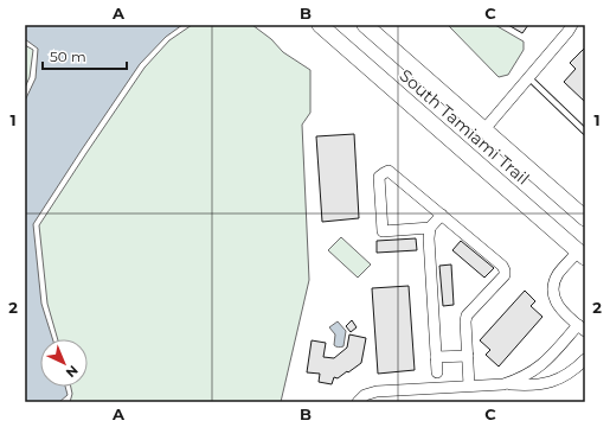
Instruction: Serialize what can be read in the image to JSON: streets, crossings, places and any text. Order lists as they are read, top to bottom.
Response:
{
  "streets": {
    "main road": ["South Tamiami Trail"]
  },
  "scale_bar": "50 m",
  "north": "bottom right",
  "grid": {
    "columns": ["A", "B", "C"],
    "rows": ["1", "2"]
  }
}
